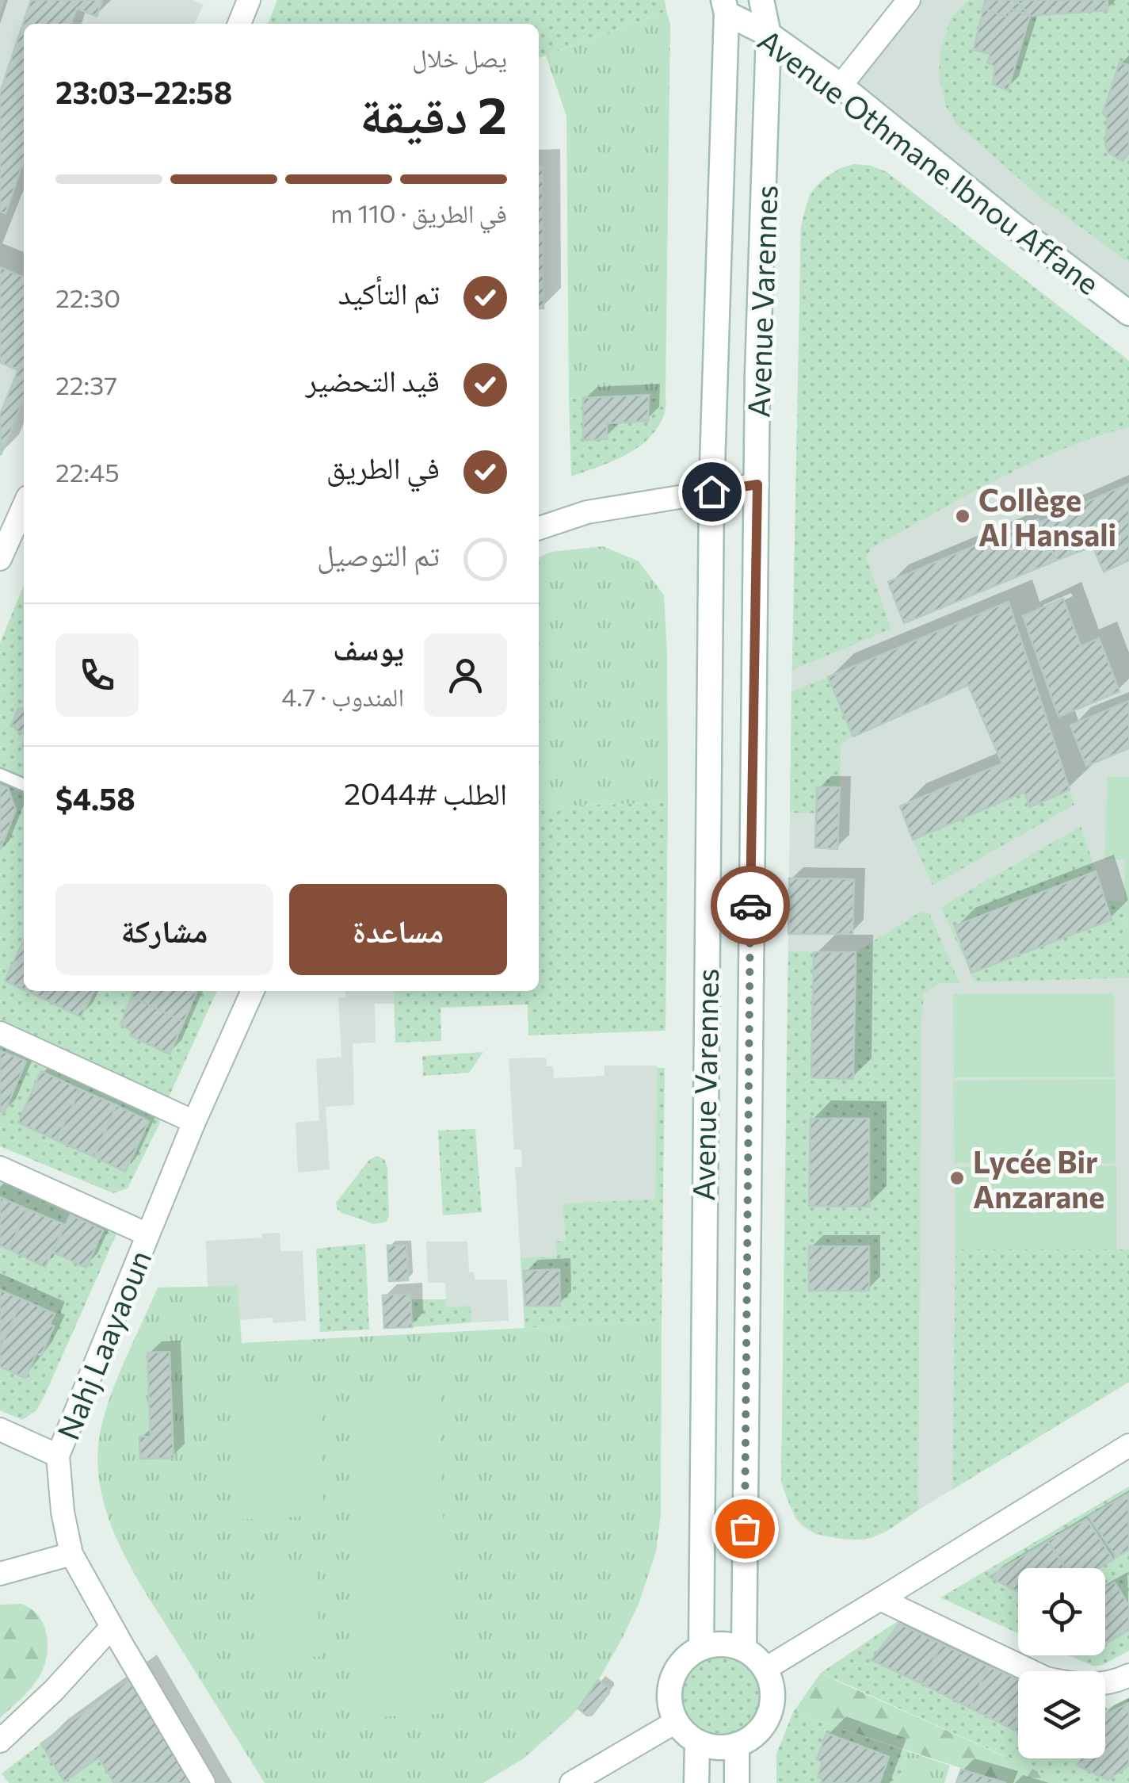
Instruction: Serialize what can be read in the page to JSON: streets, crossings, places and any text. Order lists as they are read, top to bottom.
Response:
{
  "streets": {
    "main road": ["Avenue Othmane Ibnou Affane", "Avenue Varennes"],
    "street": ["Nahj Laayaoun"]
  },
  "crossings": [
    ["Avenue Othmane Ibnou Affane", "Avenue Varennes"]
  ],
  "places": ["Collège Al Hansali", "Lycée Bir Anzarane"],
  "page": {
    "heading": ["2 دقيقة", "يصل خلال", "22:58–23:03"],
    "panel": [
      "يوسف",
      "المندوب · 4.7",
      "الطلب #2044",
      "$4.58"
    ],
    "bar": "في الطريق · 110 m",
    "list": [
      ["تم التأكيد", "22:30"],
      ["قيد التحضير", "22:37"],
      ["في الطريق", "22:45"],
      "تم التوصيل"
    ],
    "buttons": ["مساعدة", "مشاركة"]
  }
}
